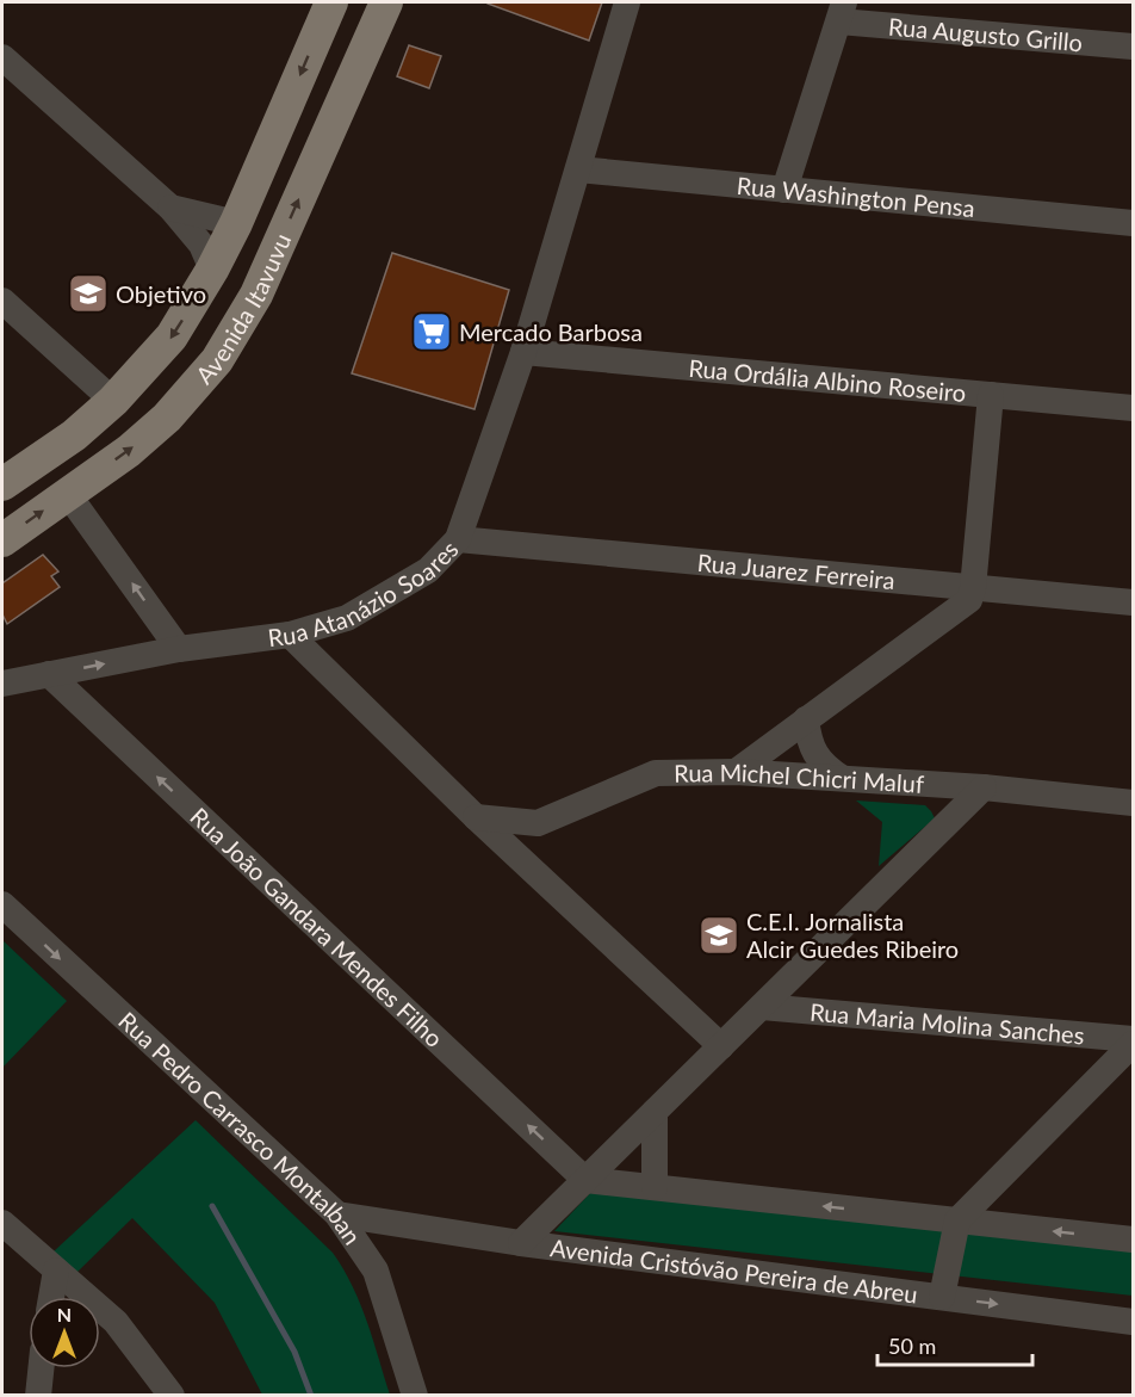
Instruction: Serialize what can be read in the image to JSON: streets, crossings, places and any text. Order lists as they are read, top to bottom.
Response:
{
  "streets": {
    "main road": ["Avenida Itavuvu"],
    "street": [
      "Rua Augusto Grillo",
      "Rua Washington Pensa",
      "Rua Ordália Albino Roseiro",
      "Rua Juarez Ferreira",
      "Rua Atanázio Soares",
      "Rua Michel Chicri Maluf",
      "Rua João Gandara Mendes Filho",
      "Rua Maria Molina Sanches",
      "Rua Pedro Carrasco Montalban",
      "Avenida Cristóvão Pereira de Abreu"
    ]
  },
  "crossings": [
    ["Rua Washington Pensa", "Rua Atanázio Soares"],
    ["Rua Ordália Albino Roseiro", "Rua Atanázio Soares"],
    ["Rua Juarez Ferreira", "Rua Atanázio Soares"],
    ["Rua Atanázio Soares", "Rua João Gandara Mendes Filho"],
    ["Rua Pedro Carrasco Montalban", "Avenida Cristóvão Pereira de Abreu"]
  ],
  "places": {
    "school or university": ["Objetivo", "C.E.I. Jornalista Alcir Guedes Ribeiro"],
    "supermarket": ["Mercado Barbosa"]
  },
  "scale_bar": "50 m",
  "north": "top"
}
